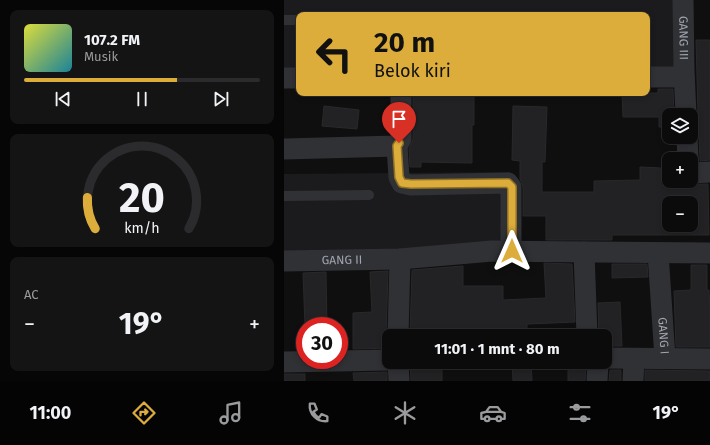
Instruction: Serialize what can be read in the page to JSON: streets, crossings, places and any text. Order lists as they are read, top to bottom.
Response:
{
  "streets": {
    "street": ["GANG III", "GANG II", "GANG I"]
  },
  "crossings": [
    ["GANG II", "GANG I"]
  ],
  "page": {
    "turn": ["20 m", "Belok kiri"],
    "song": ["107.2 FM", "Musik"],
    "map_buttons": ["+", "−"],
    "tile": "AC",
    "heat": ["−", "19°", "+"],
    "limit": "30",
    "trip": "11:01 · 1 mnt · 80 m",
    "tabs": ["11:00", "19°"],
    "gauge": ["20", "km/h"]
  }
}
